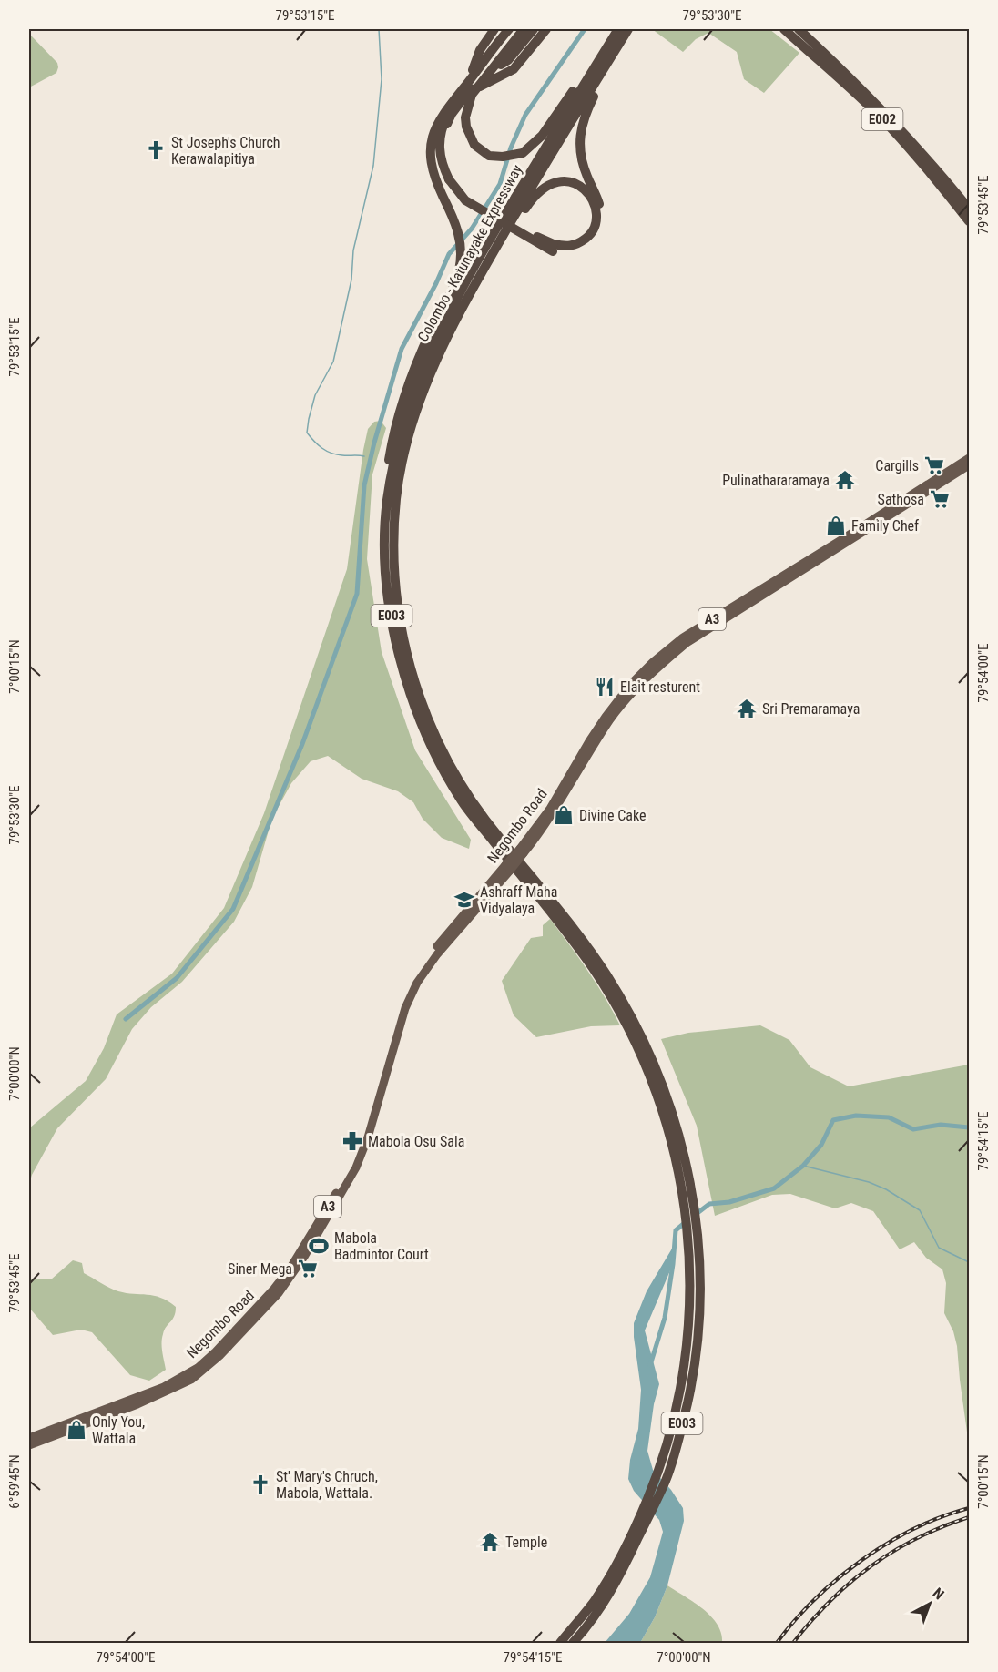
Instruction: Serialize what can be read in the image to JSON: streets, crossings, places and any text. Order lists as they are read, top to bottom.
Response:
{
  "streets": {
    "highway": [
      "E002",
      "Colombo - Katunayake Expressway",
      "E003",
      "A3",
      "Negombo Road"
    ]
  },
  "places": {
    "church": ["St Joseph's Church Kerawalapitiya", "St' Mary's Chruch, Mabola, Wattala."],
    "supermarket": ["Cargills", "Sathosa", "Siner Mega"],
    "temple": ["Pulinathararamaya", "Sri Premaramaya", "Temple"],
    "shop": ["Family Chef", "Divine Cake", "Only You, Wattala"],
    "restaurant": ["Elait resturent"],
    "school or university": ["Ashraff Maha Vidyalaya"],
    "pharmacy": ["Mabola Osu Sala"],
    "sports": ["Mabola Badmintor Court"]
  },
  "north": "top right",
  "coordinates": [
    "79°53'15\"E",
    "79°53'30\"E",
    "79°53'45\"E",
    "7°00'15\"N",
    "79°54'00\"E",
    "7°00'00\"N",
    "79°54'15\"E",
    "6°59'45\"N"
  ]
}
